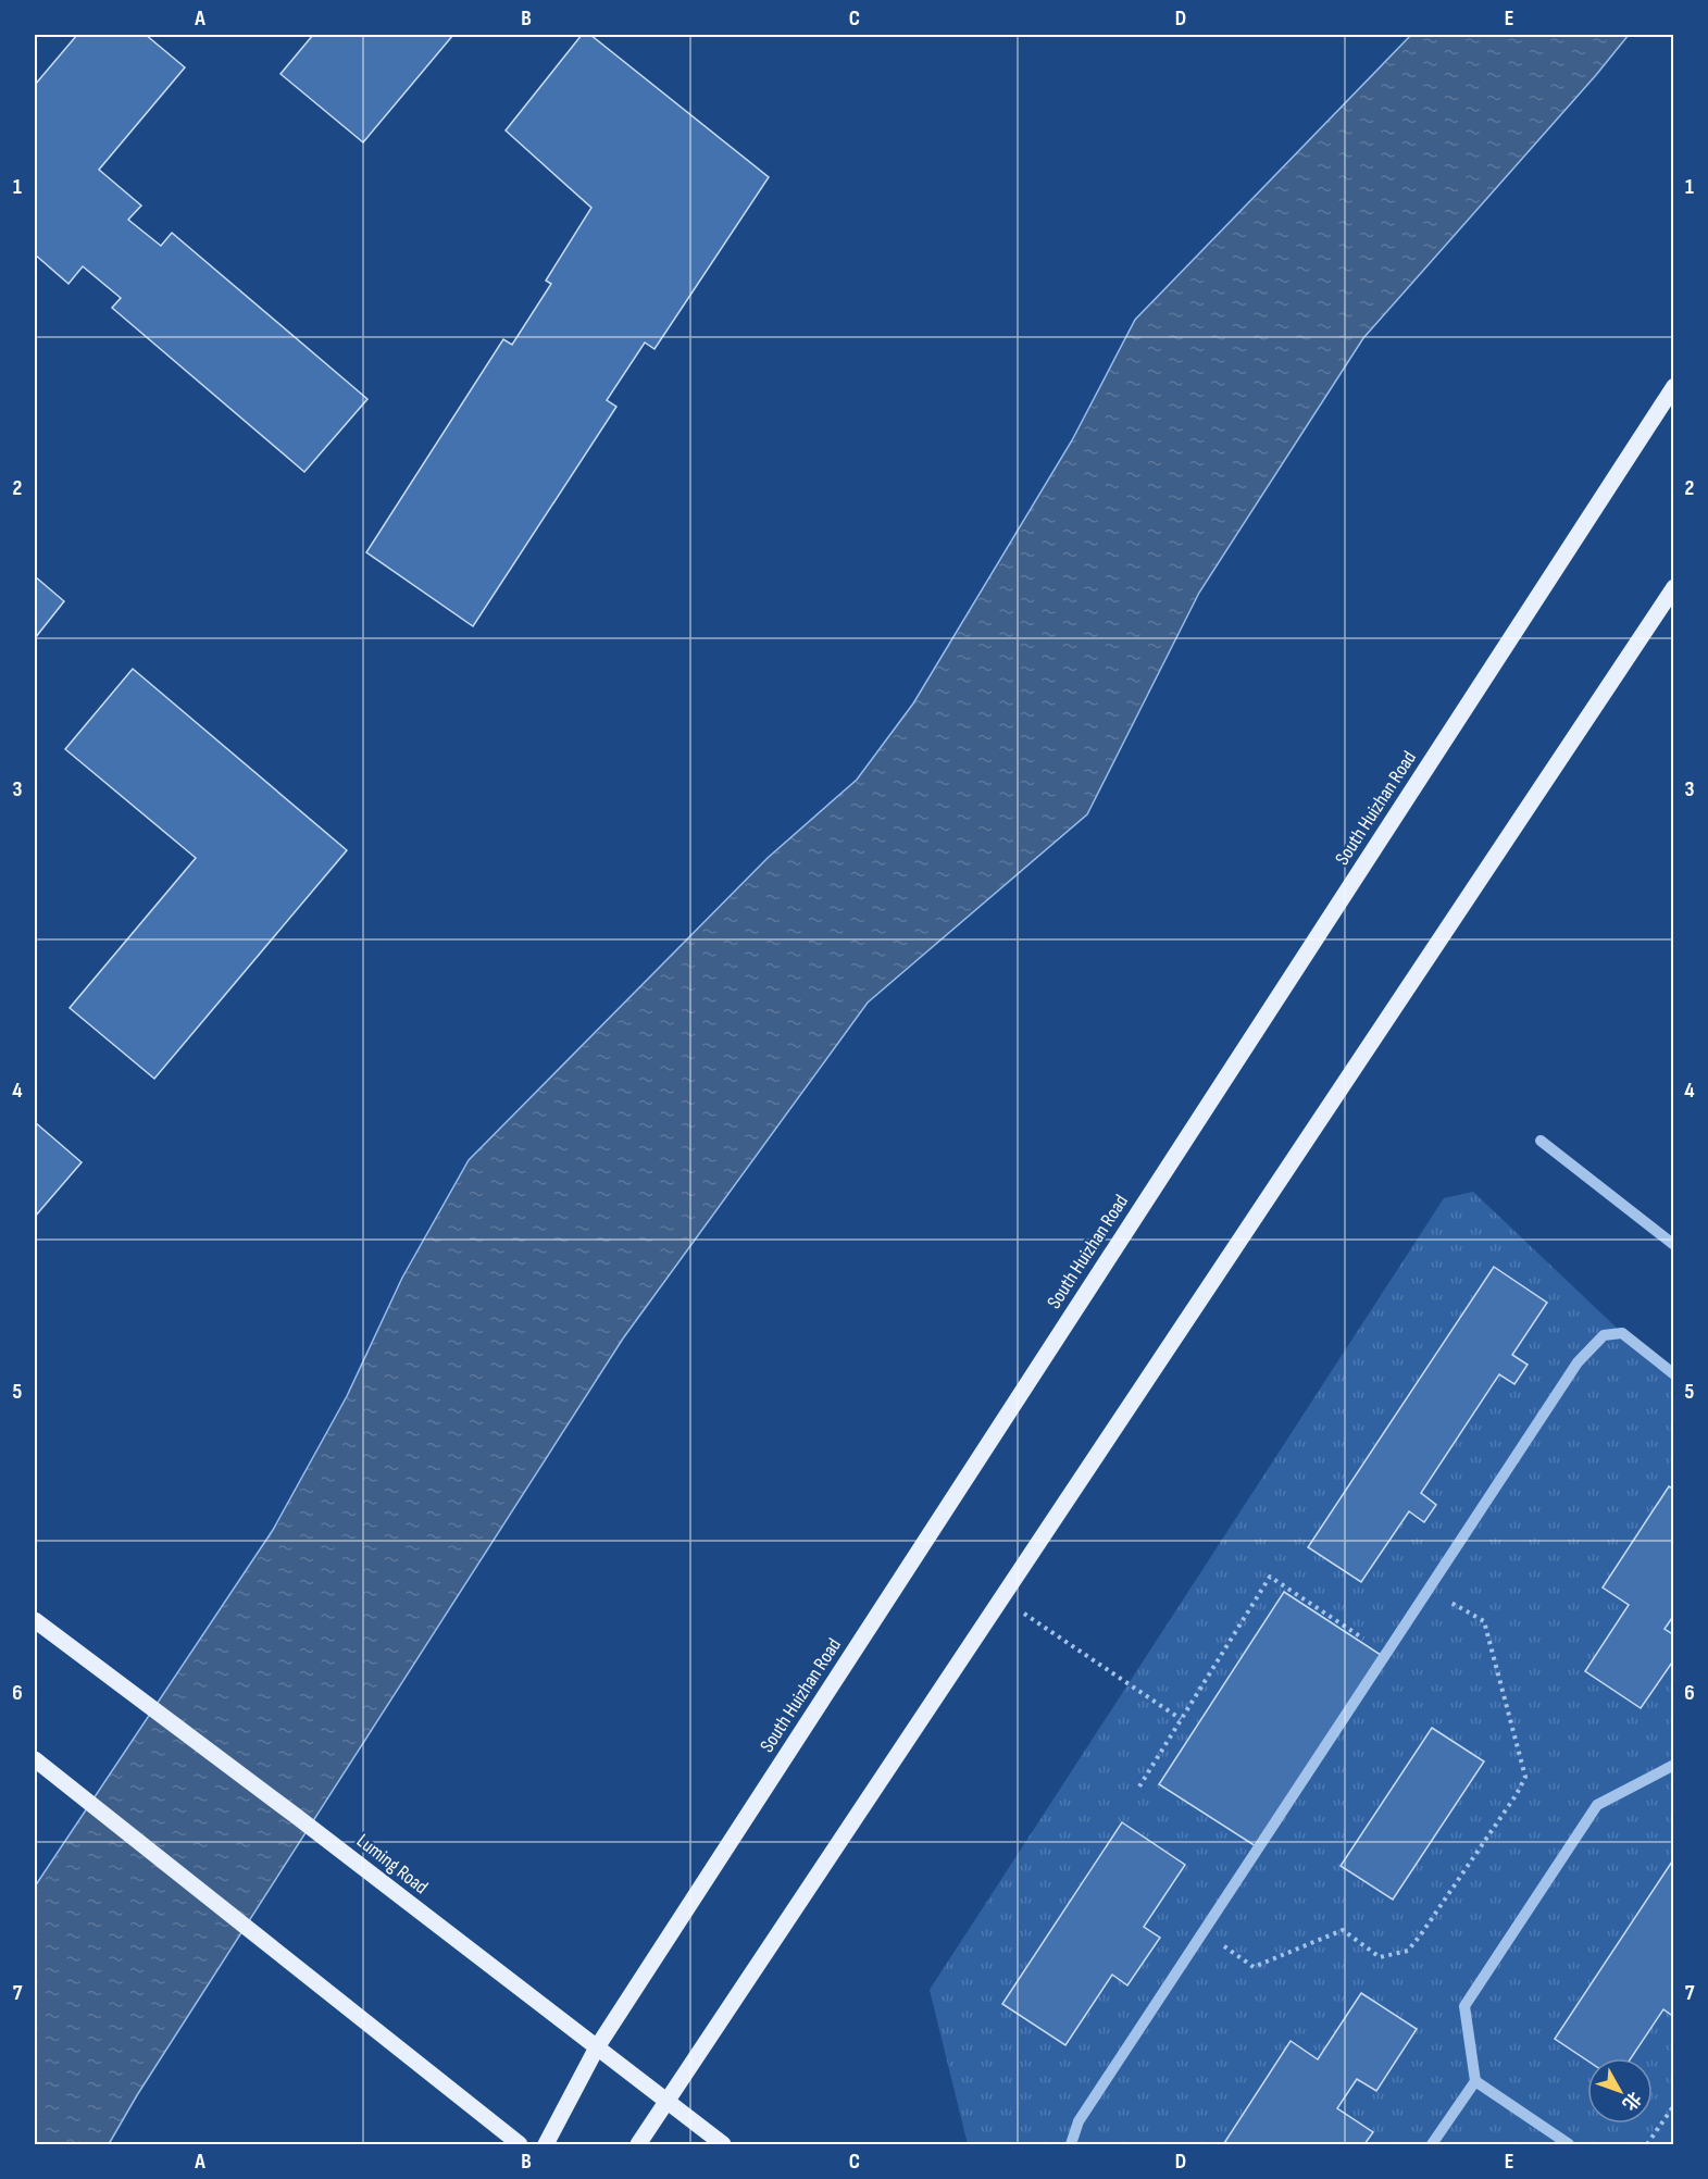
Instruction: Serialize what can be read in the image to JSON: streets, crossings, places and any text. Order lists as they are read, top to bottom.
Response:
{
  "streets": {
    "main road": ["South Huizhan Road", "Luming Road"]
  },
  "crossings": [
    ["South Huizhan Road", "Luming Road"]
  ],
  "north": "bottom right",
  "grid": {
    "columns": [
      "A",
      "B",
      "C",
      "D",
      "E"
    ],
    "rows": [
      "1",
      "2",
      "3",
      "4",
      "5",
      "6",
      "7"
    ]
  }
}
